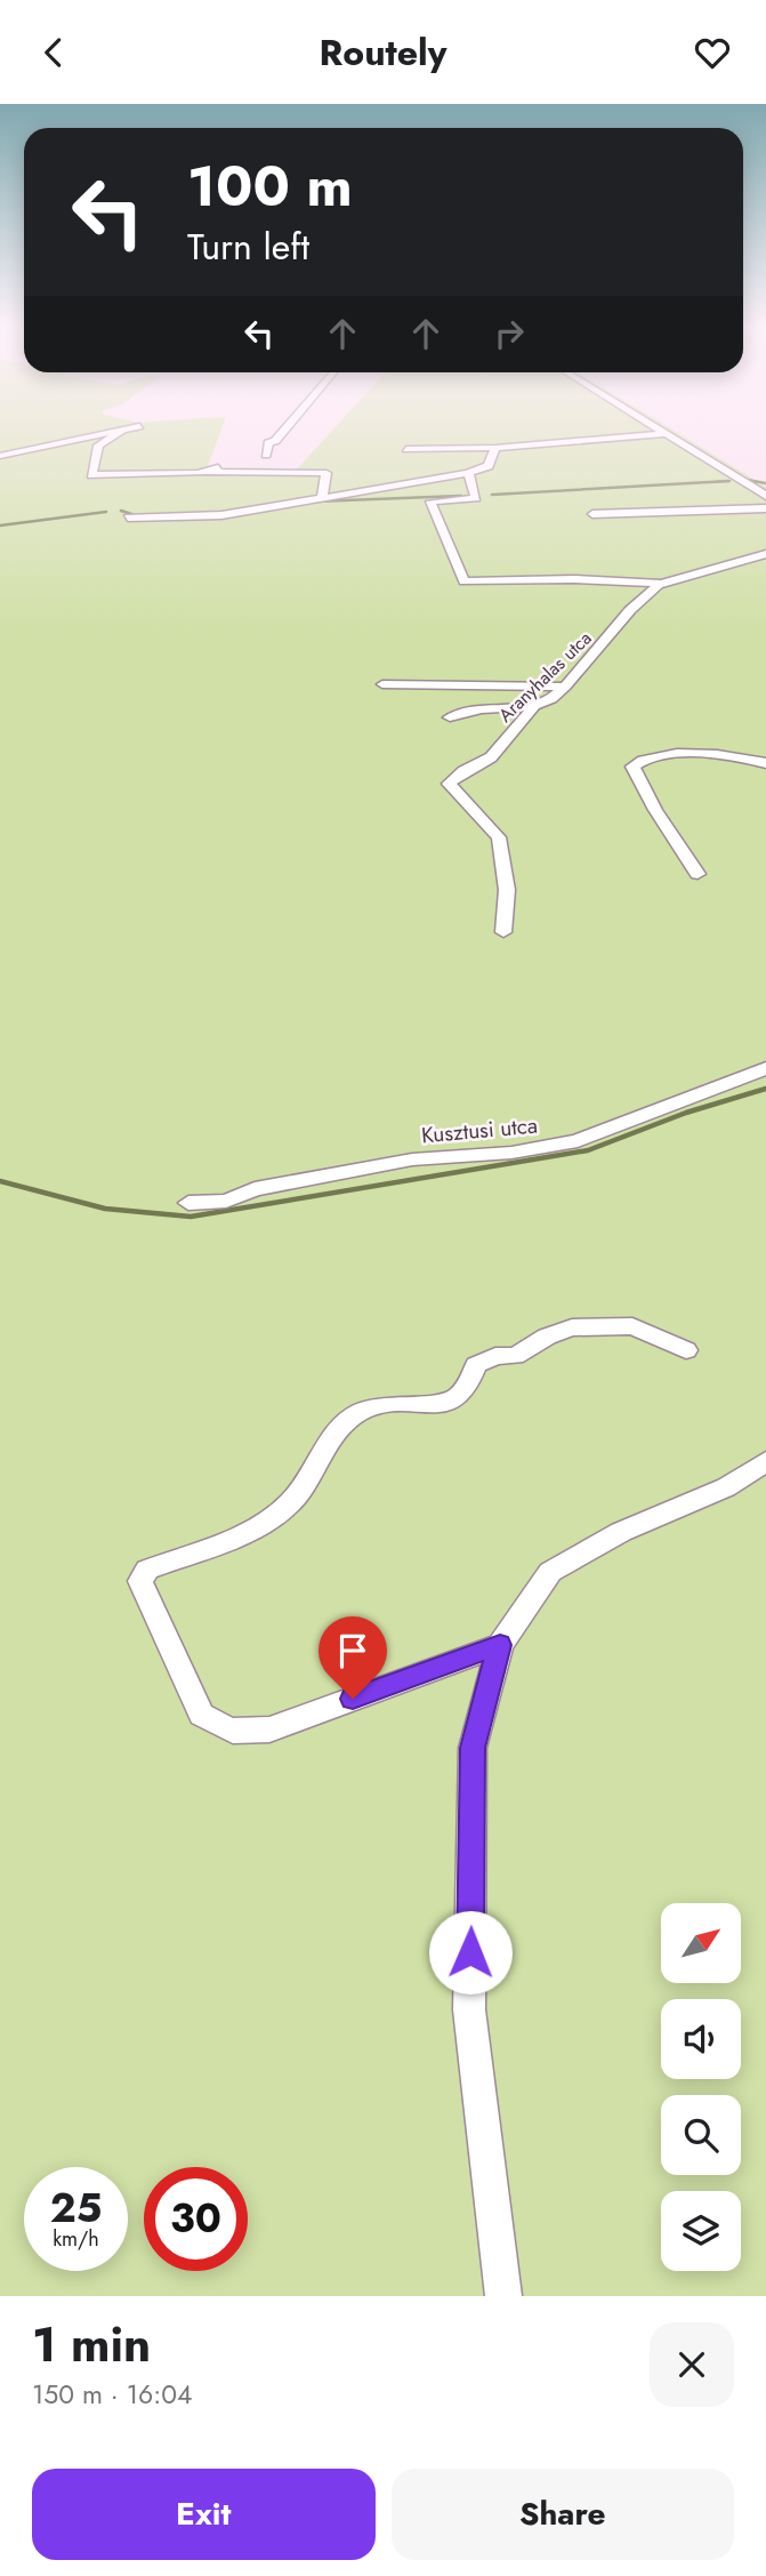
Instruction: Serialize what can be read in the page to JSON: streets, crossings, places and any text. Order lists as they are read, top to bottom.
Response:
{
  "streets": {
    "street": ["Aranyhalas utca", "Kusztusi utca"]
  },
  "north": "top right",
  "page": {
    "header": "Routely",
    "turn": ["100 m", "Turn left"],
    "speed": "25 km/h",
    "limit": "30",
    "heading": ["1 min", "150 m · 16:04"],
    "buttons": ["Exit", "Share"]
  }
}
